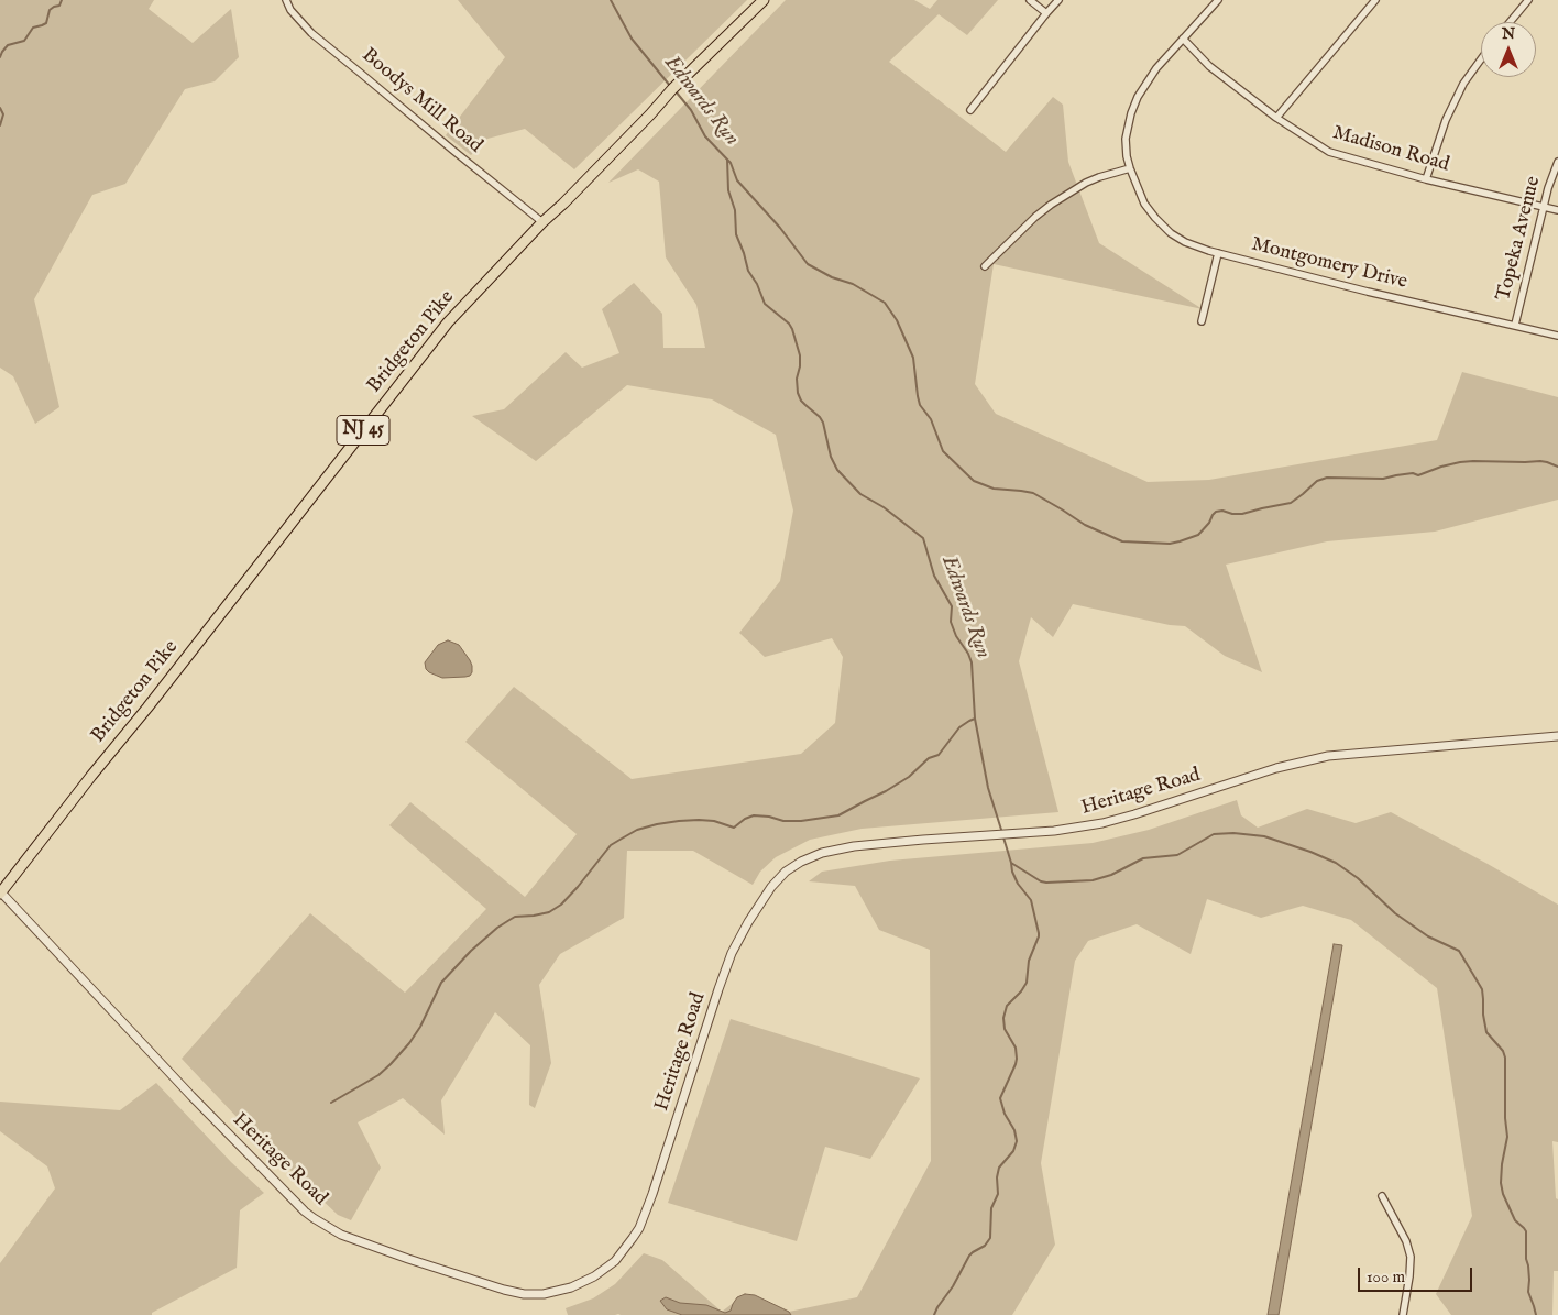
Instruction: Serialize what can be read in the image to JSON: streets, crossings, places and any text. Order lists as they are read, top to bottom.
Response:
{
  "streets": {
    "main road": ["Bridgeton Pike", "NJ 45"],
    "street": [
      "Boodys Mill Road",
      "Madison Road",
      "Topeka Avenue",
      "Montgomery Drive",
      "Heritage Road"
    ]
  },
  "crossings": [
    ["Boodys Mill Road", "Bridgeton Pike"],
    ["Madison Road", "Topeka Avenue"],
    ["Madison Road", "Montgomery Drive"],
    ["Topeka Avenue", "Montgomery Drive"],
    ["Bridgeton Pike", "Heritage Road"]
  ],
  "water": ["Edwards Run"],
  "scale_bar": "100 m",
  "north": "top"
}
